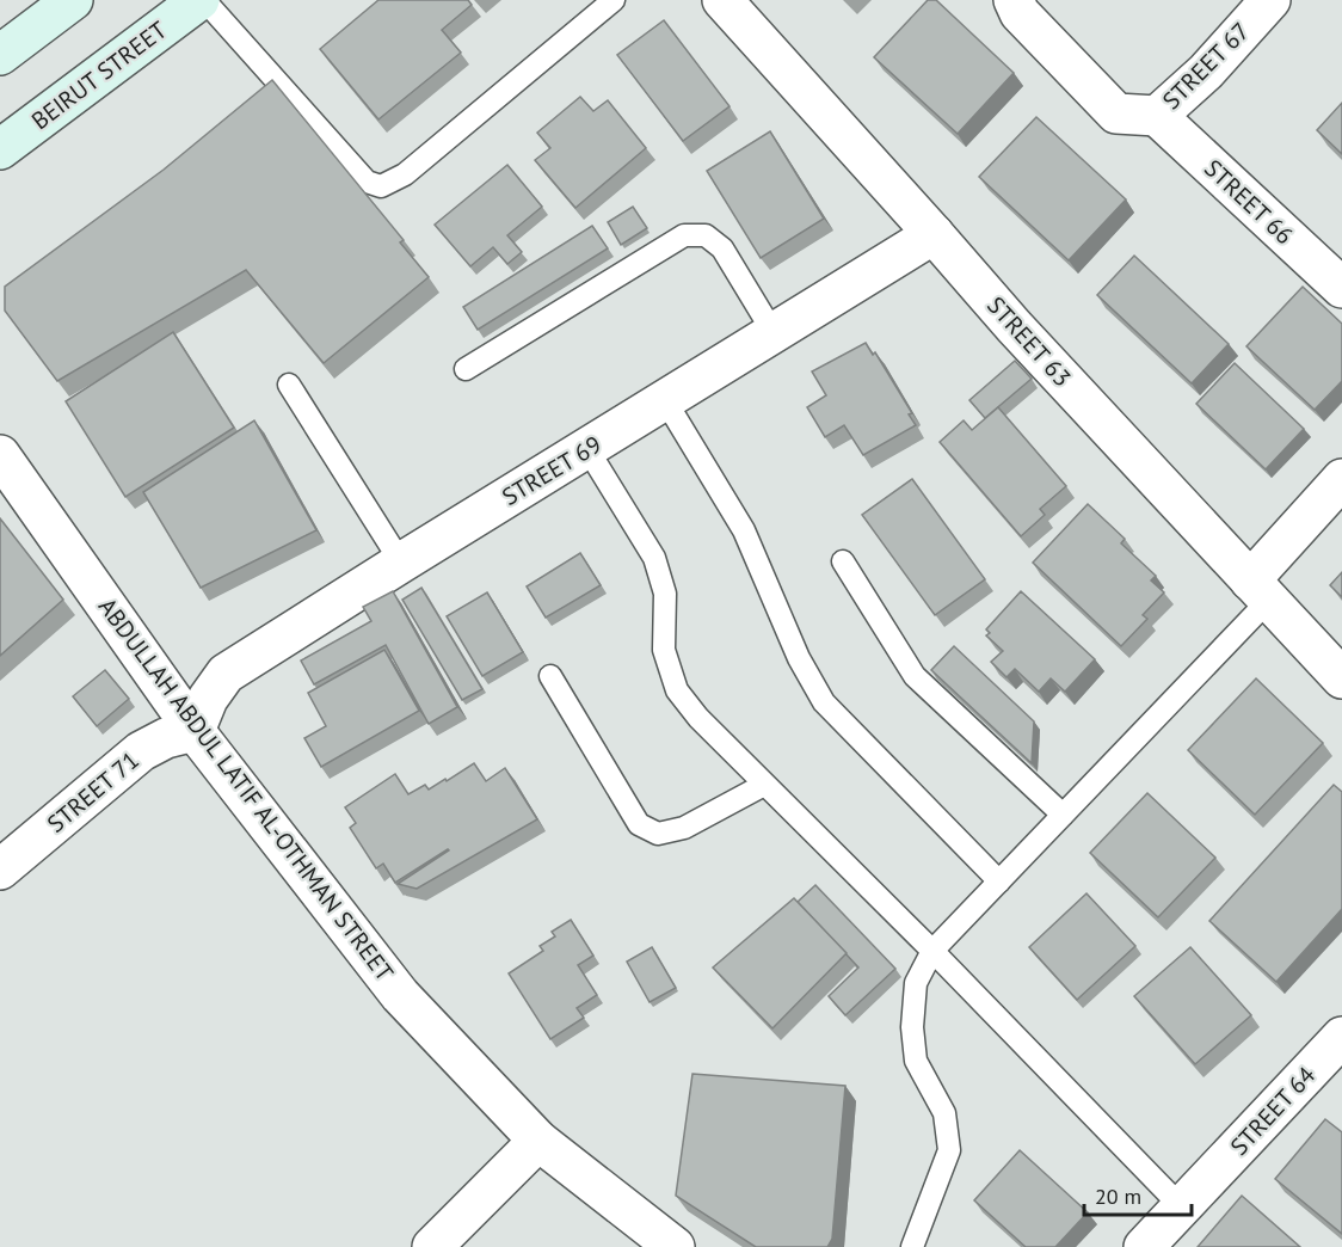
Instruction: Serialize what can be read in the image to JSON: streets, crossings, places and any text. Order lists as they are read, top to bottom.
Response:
{
  "streets": {
    "main road": ["BEIRUT STREET"],
    "street": [
      "STREET 67",
      "STREET 66",
      "STREET 63",
      "STREET 69",
      "ABDULLAH ABDUL LATIF AL-OTHMAN STREET",
      "STREET 71",
      "STREET 64"
    ]
  },
  "crossings": [
    ["STREET 67", "STREET 66"],
    ["STREET 63", "STREET 69"],
    ["STREET 69", "ABDULLAH ABDUL LATIF AL-OTHMAN STREET"],
    ["STREET 69", "STREET 71"],
    ["ABDULLAH ABDUL LATIF AL-OTHMAN STREET", "STREET 71"]
  ],
  "scale_bar": "20 m"
}
